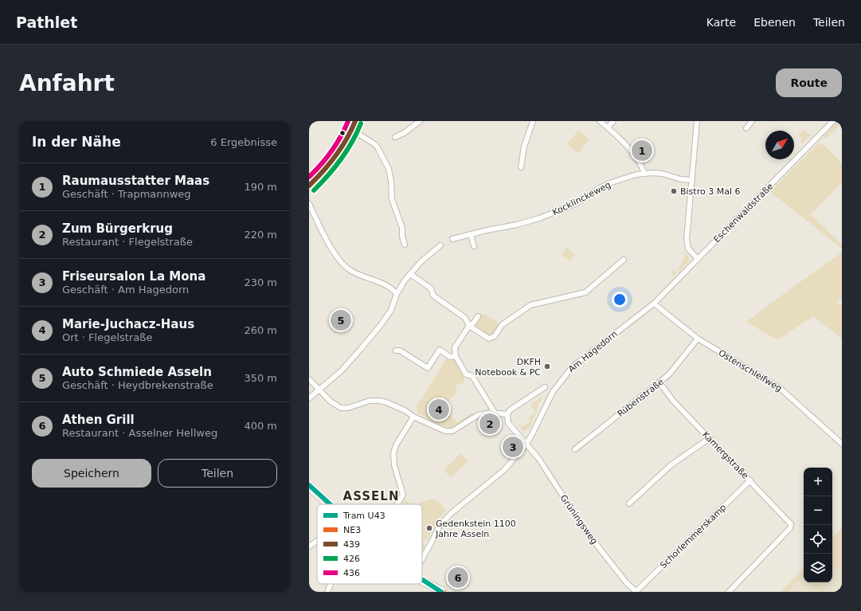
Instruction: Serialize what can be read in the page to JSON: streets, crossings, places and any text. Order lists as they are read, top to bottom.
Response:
{
  "streets": {
    "street": [
      "Kocklinckeweg",
      "Eschenwaldstraße",
      "Am Hagedorn",
      "Ostenschleifweg",
      "Rübenstraße",
      "Kamergstraße",
      "Grüningsweg",
      "Schorlemmerskamp"
    ]
  },
  "crossings": [
    ["Eschenwaldstraße", "Am Hagedorn"],
    ["Eschenwaldstraße", "Ostenschleifweg"],
    ["Am Hagedorn", "Ostenschleifweg"],
    ["Am Hagedorn", "Grüningsweg"],
    ["Ostenschleifweg", "Rübenstraße"],
    ["Rübenstraße", "Kamergstraße"],
    ["Kamergstraße", "Schorlemmerskamp"],
    ["Grüningsweg", "Schorlemmerskamp"]
  ],
  "districts": ["ASSELN"],
  "places": ["Bistro 3 Mal 6", "DKFH Notebook & PC", "Gedenkstein 1100 Jahre Asseln"],
  "lines": [
    "transit line 439",
    "transit line 436",
    "transit line 426",
    "tram line U43",
    "transit line NE3"
  ],
  "legend": [
    "Tram U43",
    "NE3",
    "439",
    "426",
    "436"
  ],
  "north": "top right",
  "page": {
    "header": "Pathlet",
    "nav": ["Karte", "Ebenen", "Teilen"],
    "buttons": [
      "Route",
      ["Speichern", "Teilen"]
    ],
    "title": "Anfahrt",
    "heading": ["In der Nähe", "6 Ergebnisse"],
    "pins": [
      "1",
      "5",
      "4",
      "2",
      "3",
      "6"
    ],
    "list": [
      {
        "mark": "1",
        "name": "Raumausstatter Maas",
        "note": "Geschäft · Trapmannweg",
        "value": "190 m"
      },
      {
        "mark": "2",
        "name": "Zum Bürgerkrug",
        "note": "Restaurant · Flegelstraße",
        "value": "220 m"
      },
      {
        "mark": "3",
        "name": "Friseursalon La Mona",
        "note": "Geschäft · Am Hagedorn",
        "value": "230 m"
      },
      {
        "mark": "4",
        "name": "Marie-Juchacz-Haus",
        "note": "Ort · Flegelstraße",
        "value": "260 m"
      },
      {
        "mark": "5",
        "name": "Auto Schmiede Asseln",
        "note": "Geschäft · Heydbrekenstraße",
        "value": "350 m"
      },
      {
        "mark": "6",
        "name": "Athen Grill",
        "note": "Restaurant · Asselner Hellweg",
        "value": "400 m"
      }
    ],
    "map_buttons": ["+", "−"]
  }
}
